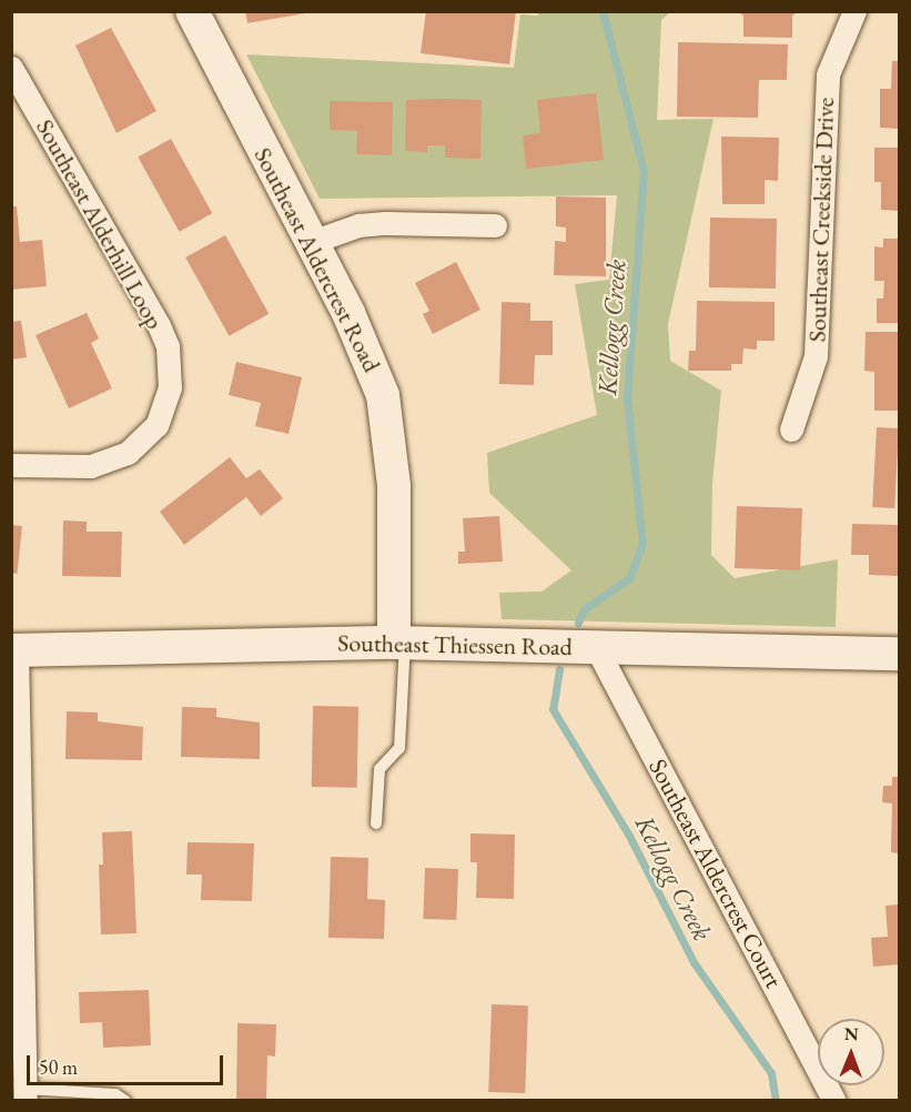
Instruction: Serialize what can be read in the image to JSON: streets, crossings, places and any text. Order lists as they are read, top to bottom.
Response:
{
  "streets": {
    "main road": ["Southeast Aldercrest Road", "Southeast Thiessen Road"],
    "street": ["Southeast Creekside Drive", "Southeast Alderhill Loop", "Southeast Aldercrest Court"]
  },
  "crossings": [
    ["Southeast Aldercrest Road", "Southeast Thiessen Road"],
    ["Southeast Thiessen Road", "Southeast Aldercrest Court"]
  ],
  "water": ["Kellogg Creek"],
  "scale_bar": "50 m",
  "north": "top"
}
